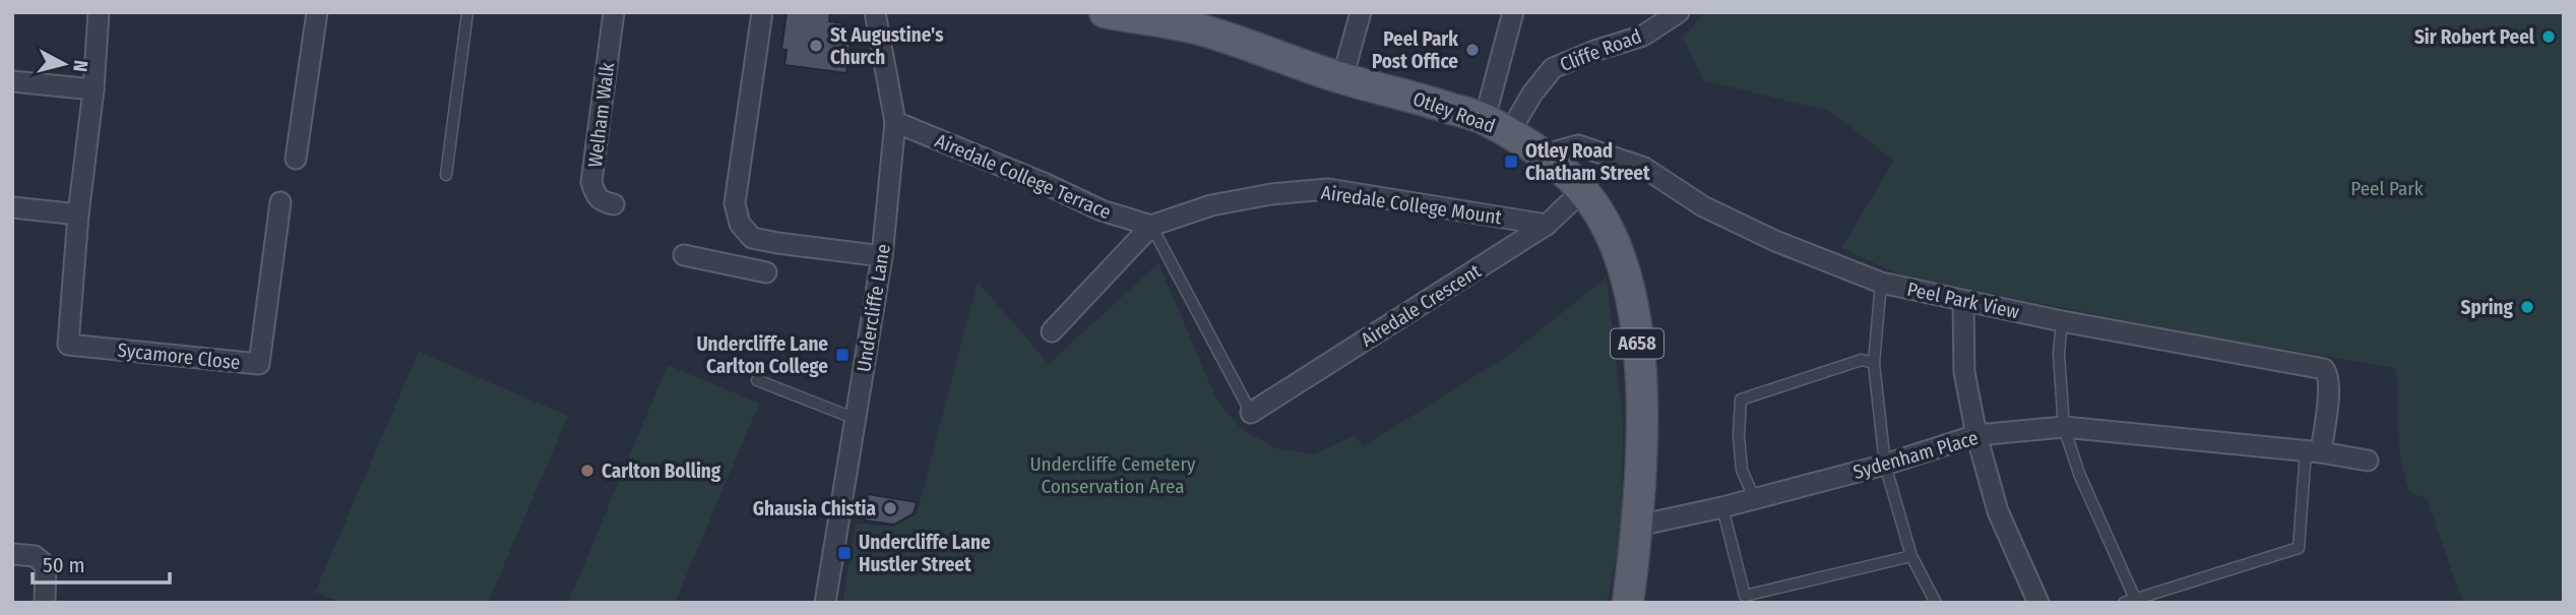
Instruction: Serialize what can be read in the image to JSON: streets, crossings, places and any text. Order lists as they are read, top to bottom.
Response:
{
  "streets": {
    "main road": ["Otley Road", "A658"],
    "street": [
      "Cliffe Road",
      "Welham Walk",
      "Airedale College Terrace",
      "Airedale College Mount",
      "Peel Park View",
      "Airedale Crescent",
      "Undercliffe Lane",
      "Sycamore Close",
      "Sydenham Place"
    ]
  },
  "crossings": [
    ["Cliffe Road", "Otley Road"],
    ["Otley Road", "Peel Park View"],
    ["Otley Road", "Airedale Crescent"],
    ["Otley Road", "Sydenham Place"],
    ["Airedale College Terrace", "Airedale College Mount"],
    ["Airedale College Terrace", "Undercliffe Lane"],
    ["Airedale College Mount", "Airedale Crescent"],
    ["Peel Park View", "Sydenham Place"]
  ],
  "parks": ["Peel Park", "Undercliffe Cemetery Conservation Area"],
  "places": {
    "other": [
      "Sir Robert Peel",
      "St Augustine's Church",
      "Peel Park Post Office",
      "Spring",
      "Carlton Bolling",
      "Ghausia Chistia"
    ],
    "transit": ["Otley Road Chatham Street", "Undercliffe Lane Carlton College", "Undercliffe Lane Hustler Street"]
  },
  "scale_bar": "50 m",
  "north": "right"
}
